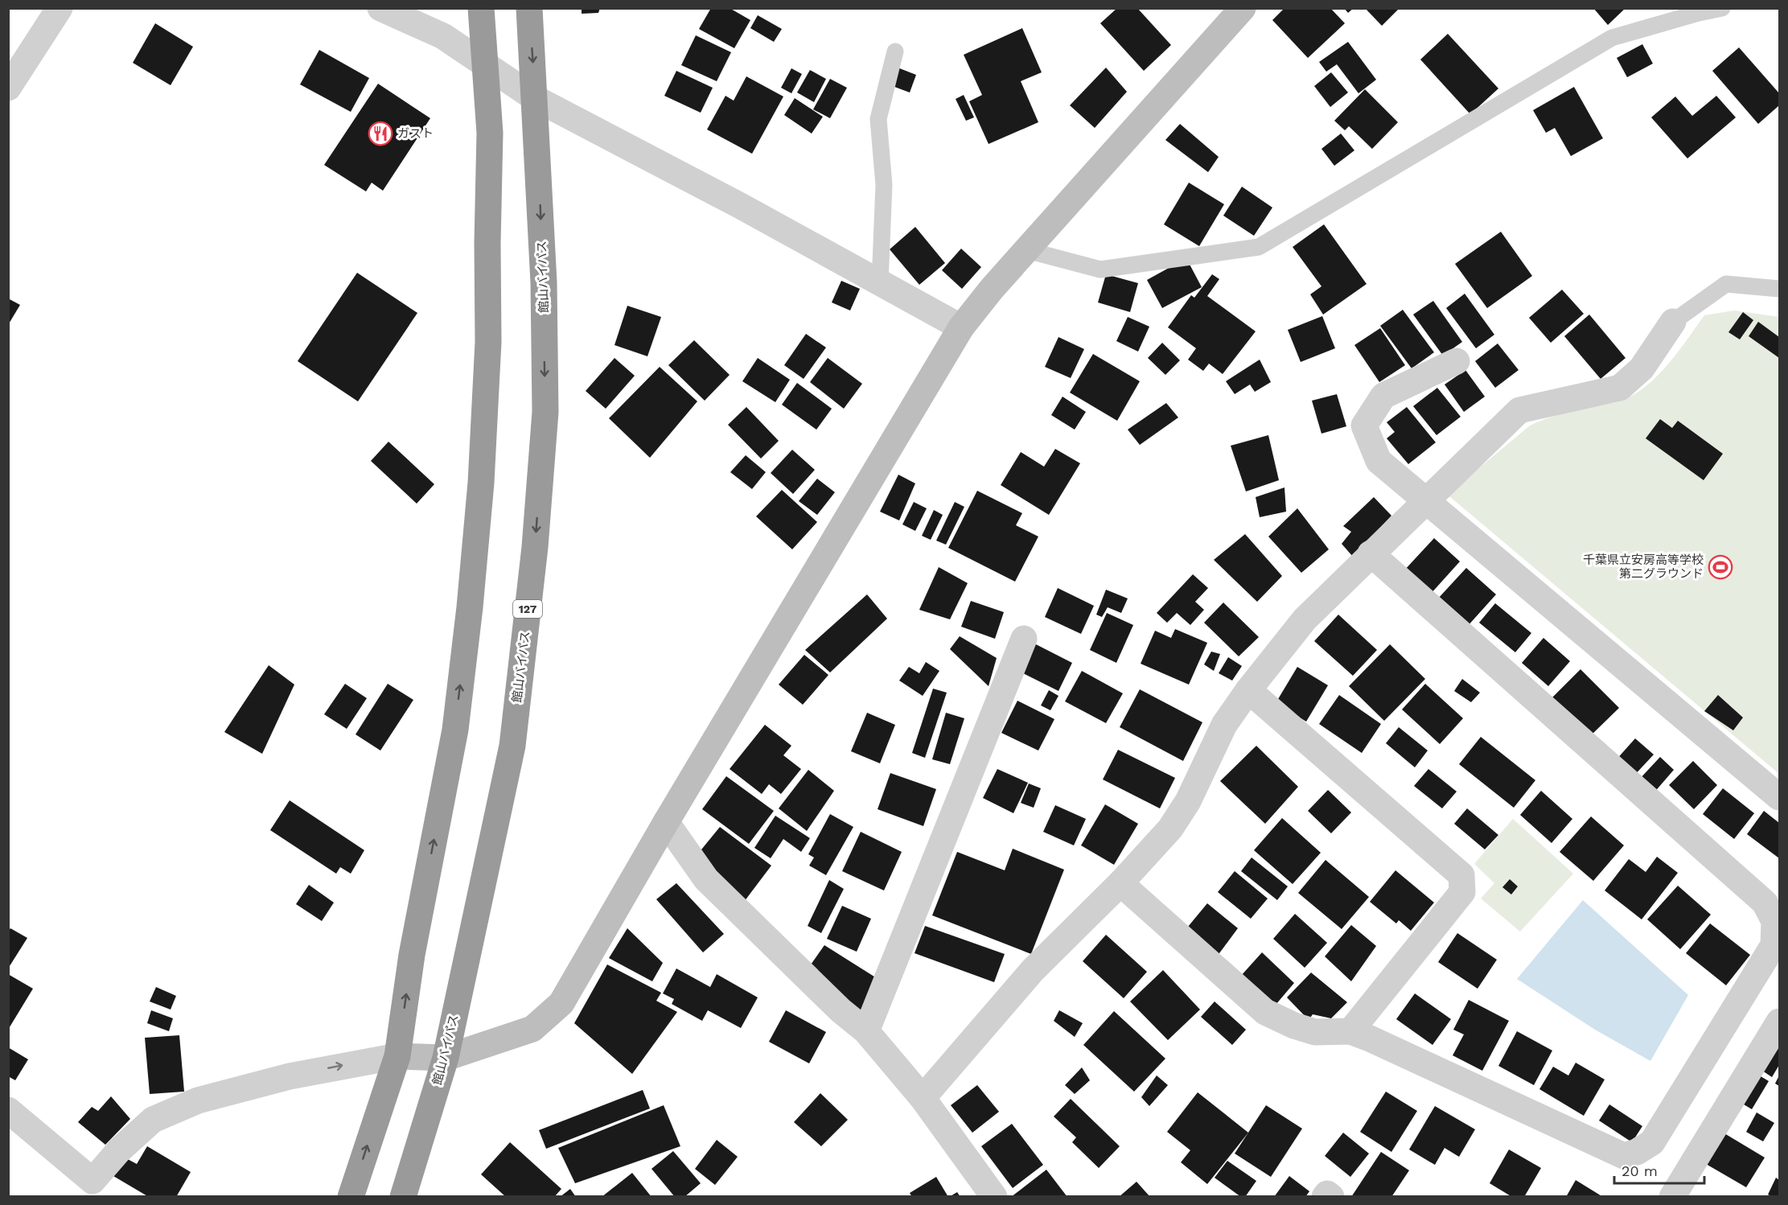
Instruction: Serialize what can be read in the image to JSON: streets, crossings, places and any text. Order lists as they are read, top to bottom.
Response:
{
  "streets": {
    "highway": ["館山バイパス", "127"]
  },
  "places": {
    "restaurant": ["ガスト"],
    "sports": ["千葉県立安房高等学校 第二グラウンド"]
  },
  "scale_bar": "20 m"
}
